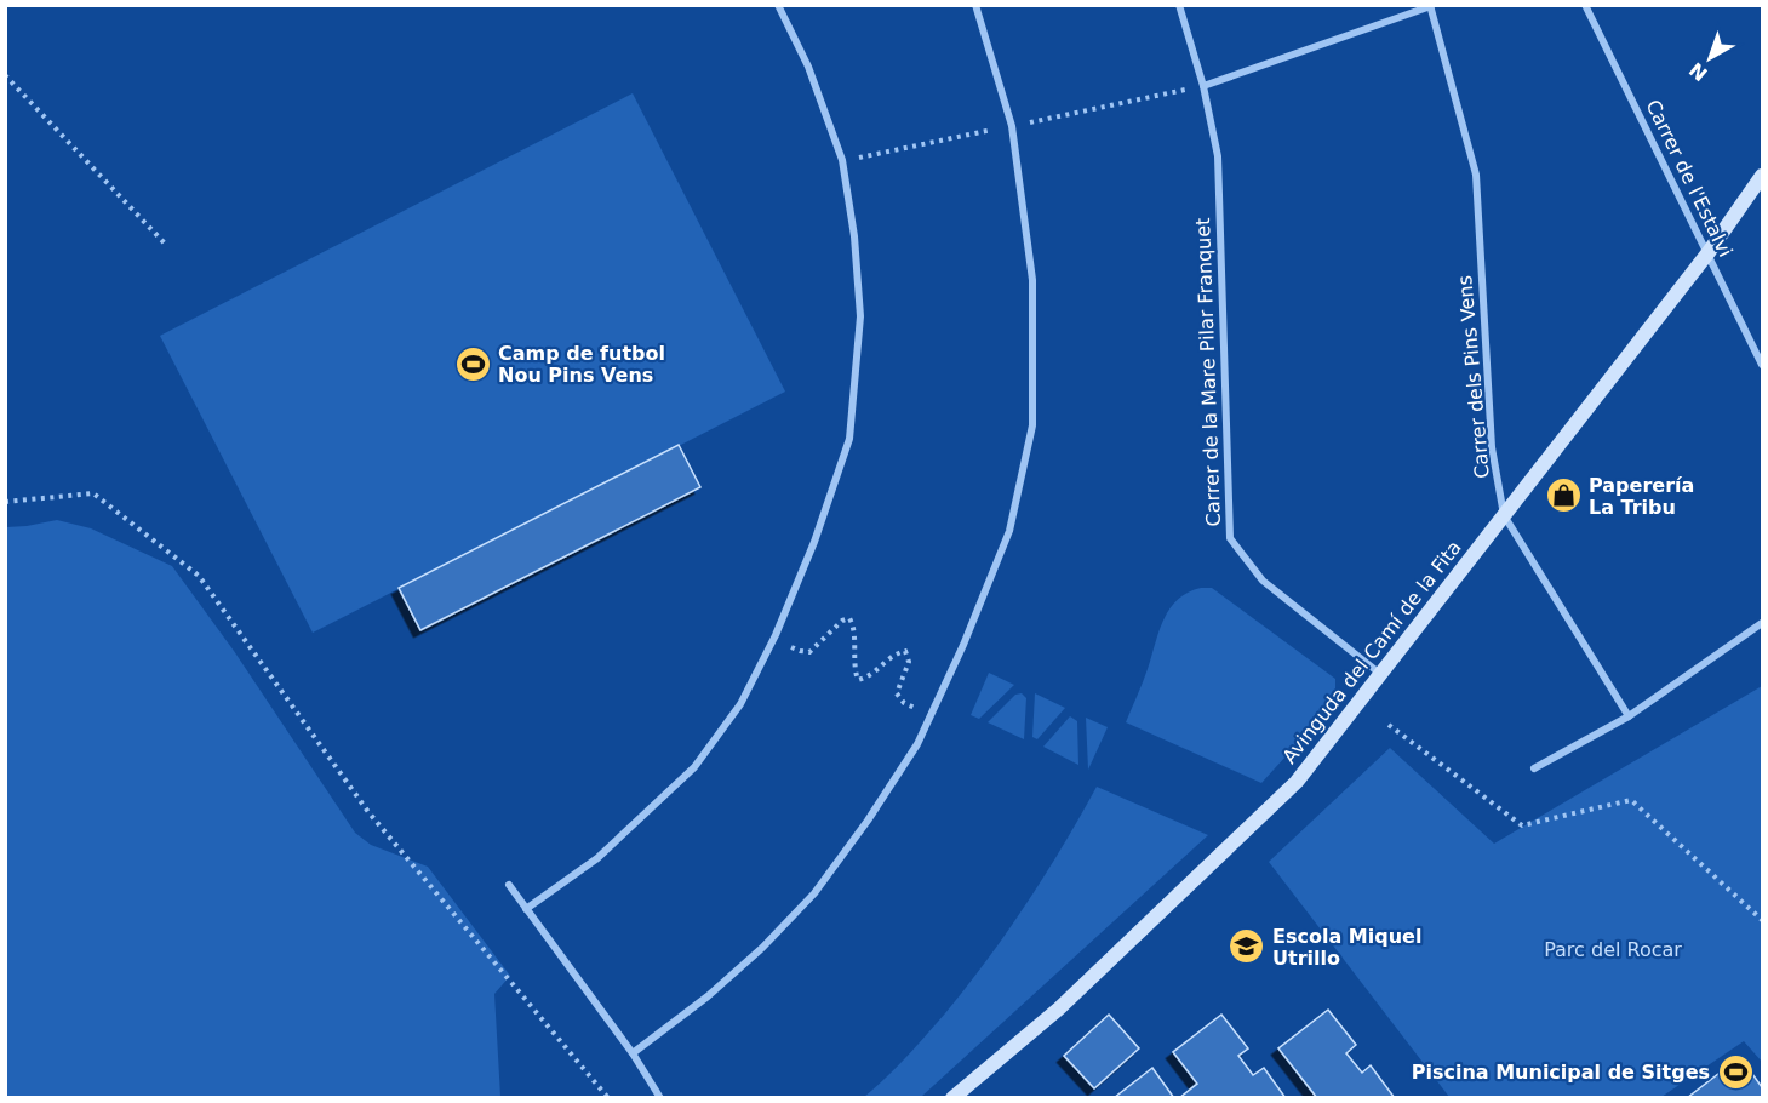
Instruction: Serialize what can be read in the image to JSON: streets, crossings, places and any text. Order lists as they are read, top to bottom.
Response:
{
  "streets": {
    "street": [
      "Carrer de l'Estalvi",
      "Carrer de la Mare Pilar Franquet",
      "Carrer dels Pins Vens",
      "Avinguda del Camí de la Fita"
    ]
  },
  "crossings": [
    ["Carrer de l'Estalvi", "Avinguda del Camí de la Fita"],
    ["Carrer de la Mare Pilar Franquet", "Avinguda del Camí de la Fita"],
    ["Carrer dels Pins Vens", "Avinguda del Camí de la Fita"]
  ],
  "parks": ["Parc del Rocar"],
  "places": {
    "sports": ["Camp de futbol Nou Pins Vens", "Piscina Municipal de Sitges"],
    "shop": ["Paperería La Tribu"],
    "school or university": ["Escola Miquel Utrillo"]
  },
  "north": "bottom left"
}
